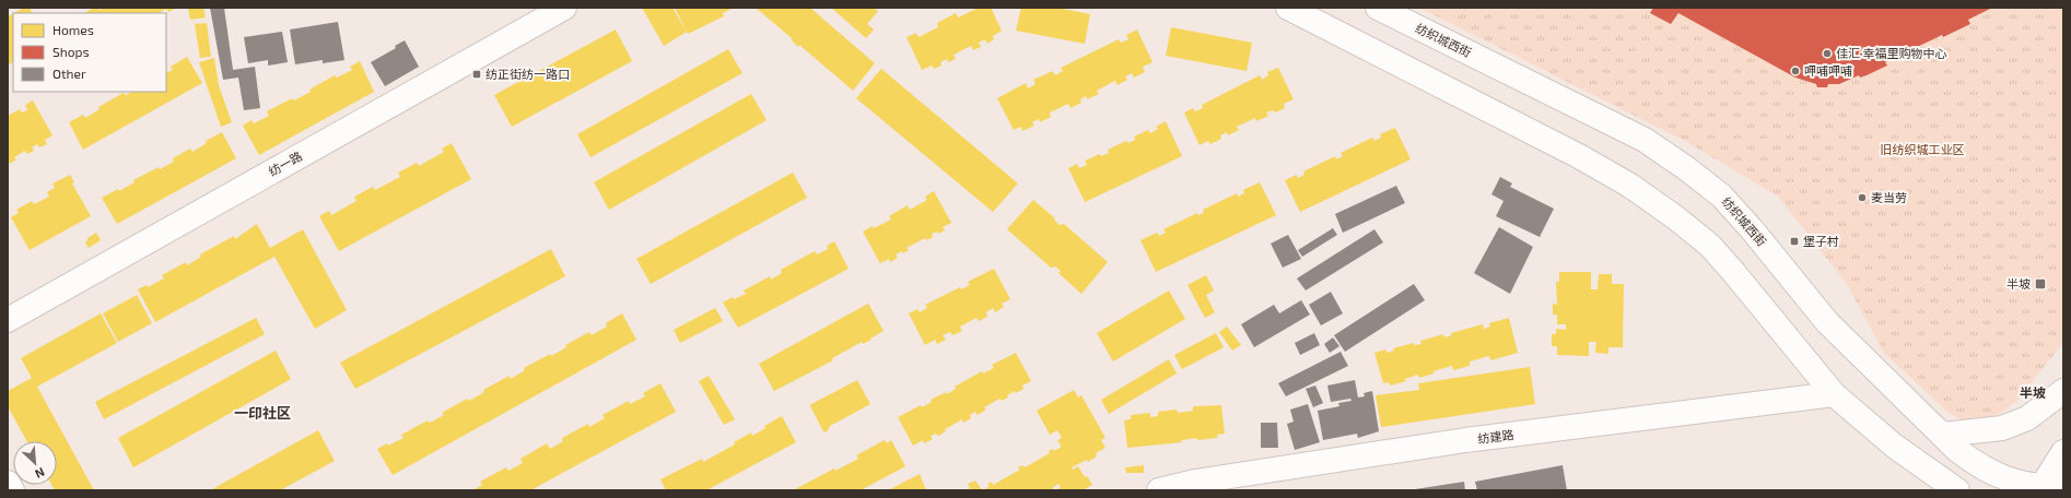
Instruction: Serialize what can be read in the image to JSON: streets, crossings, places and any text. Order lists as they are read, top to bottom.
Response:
{
  "streets": {
    "main road": ["纺织城西街", "纺一路", "纺建路"]
  },
  "districts": ["半坡", "一印社区"],
  "parks": ["旧纺织城工业区"],
  "places": {
    "other": ["佳汇·幸福里购物中心", "呷哺呷哺", "麦当劳"],
    "transit": ["纺正街纺一路口", "堡子村", "半坡"]
  },
  "legend": ["Homes", "Shops", "Other"],
  "north": "bottom right"
}
